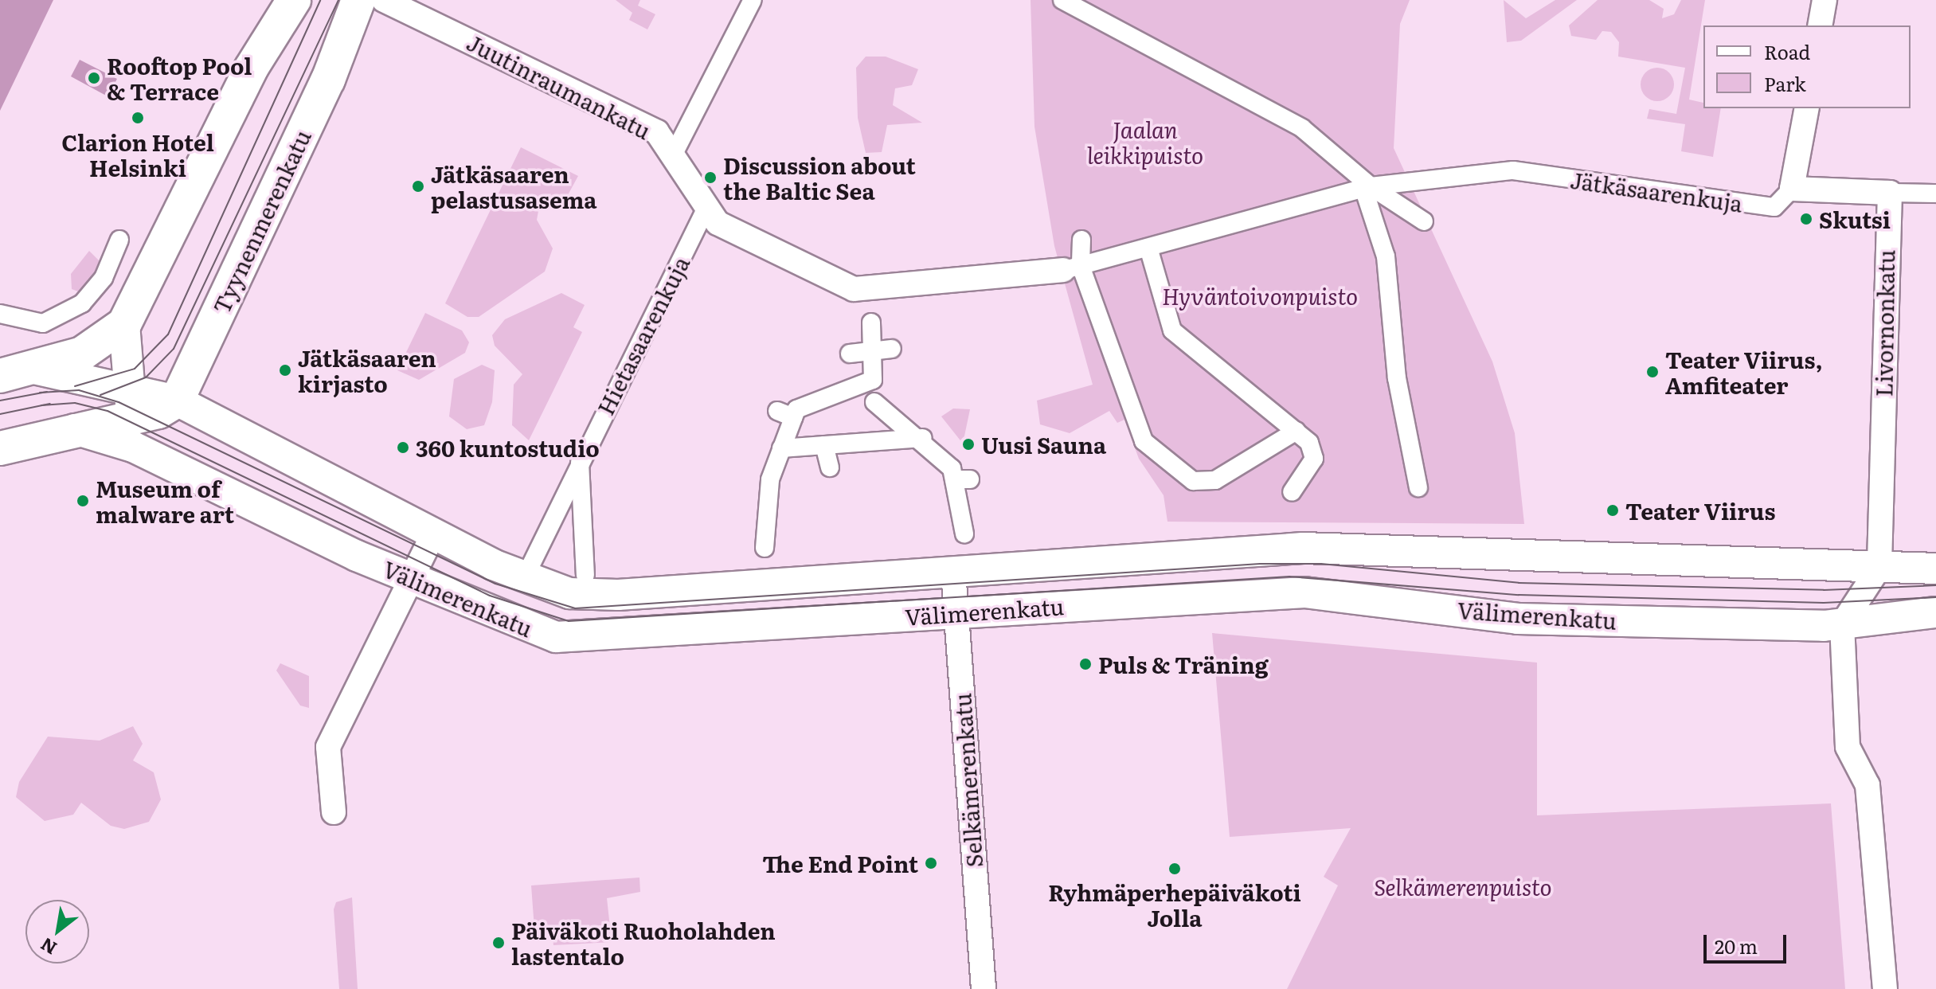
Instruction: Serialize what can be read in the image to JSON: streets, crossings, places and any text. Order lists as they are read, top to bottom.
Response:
{
  "streets": {
    "main road": ["Tyynenmerenkatu"],
    "street": [
      "Juutinraumankatu",
      "Jätkäsaarenkuja",
      "Livornonkatu",
      "Hietasaarenkuja",
      "Välimerenkatu",
      "Selkämerenkatu"
    ]
  },
  "crossings": [
    ["Juutinraumankatu", "Hietasaarenkuja"],
    ["Tyynenmerenkatu", "Välimerenkatu"],
    ["Livornonkatu", "Välimerenkatu"],
    ["Hietasaarenkuja", "Välimerenkatu"],
    ["Välimerenkatu", "Selkämerenkatu"]
  ],
  "parks": ["Jaalan leikkipuisto", "Hyväntoivonpuisto", "Selkämerenpuisto"],
  "places": [
    "Rooftop Pool & Terrace",
    "Clarion Hotel Helsinki",
    "Discussion about the Baltic Sea",
    "Jätkäsaaren pelastusasema",
    "Skutsi",
    "Jätkäsaaren kirjasto",
    "Teater Viirus, Amfiteater",
    "Uusi Sauna",
    "360 kuntostudio",
    "Museum of malware art",
    "Teater Viirus",
    "Puls & Träning",
    "The End Point",
    "Ryhmäperhepäiväkoti Jolla",
    "Päiväkoti Ruoholahden lastentalo"
  ],
  "legend": ["Road", "Park"],
  "scale_bar": "20 m",
  "north": "bottom left"
}
